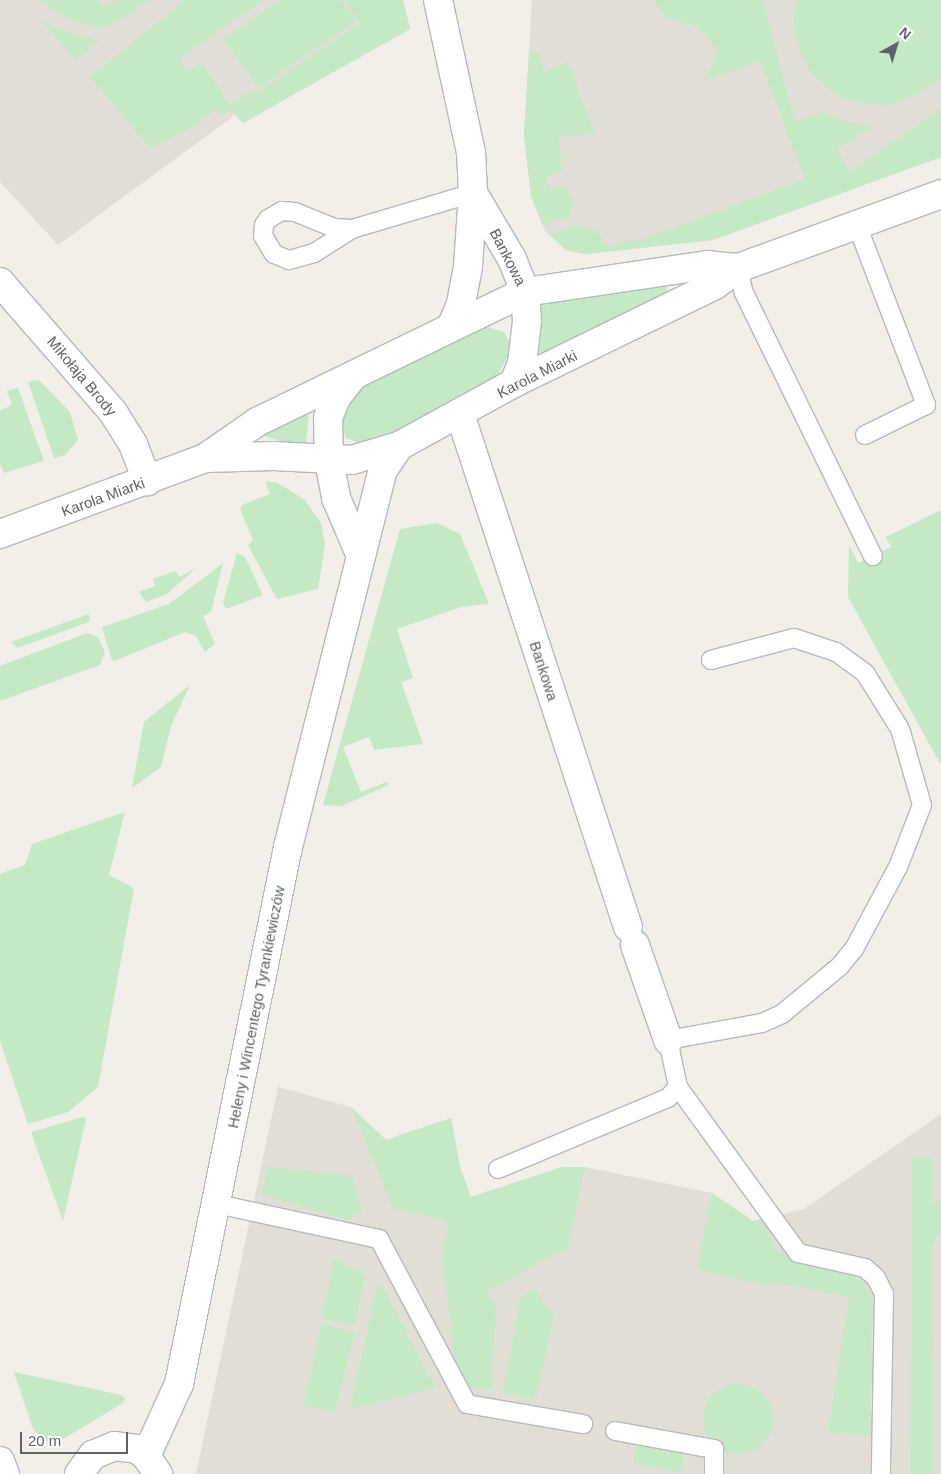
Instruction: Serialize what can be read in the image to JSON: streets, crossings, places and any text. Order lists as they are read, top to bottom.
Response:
{
  "streets": {
    "street": [
      "Bankowa",
      "Karola Miarki",
      "Mikołaja Brody",
      "Heleny i Wincentego Tyrankiewiczów"
    ]
  },
  "crossings": [
    ["Bankowa", "Karola Miarki"],
    ["Karola Miarki", "Mikołaja Brody"],
    ["Karola Miarki", "Heleny i Wincentego Tyrankiewiczów"]
  ],
  "scale_bar": "20 m",
  "north": "top right"
}
